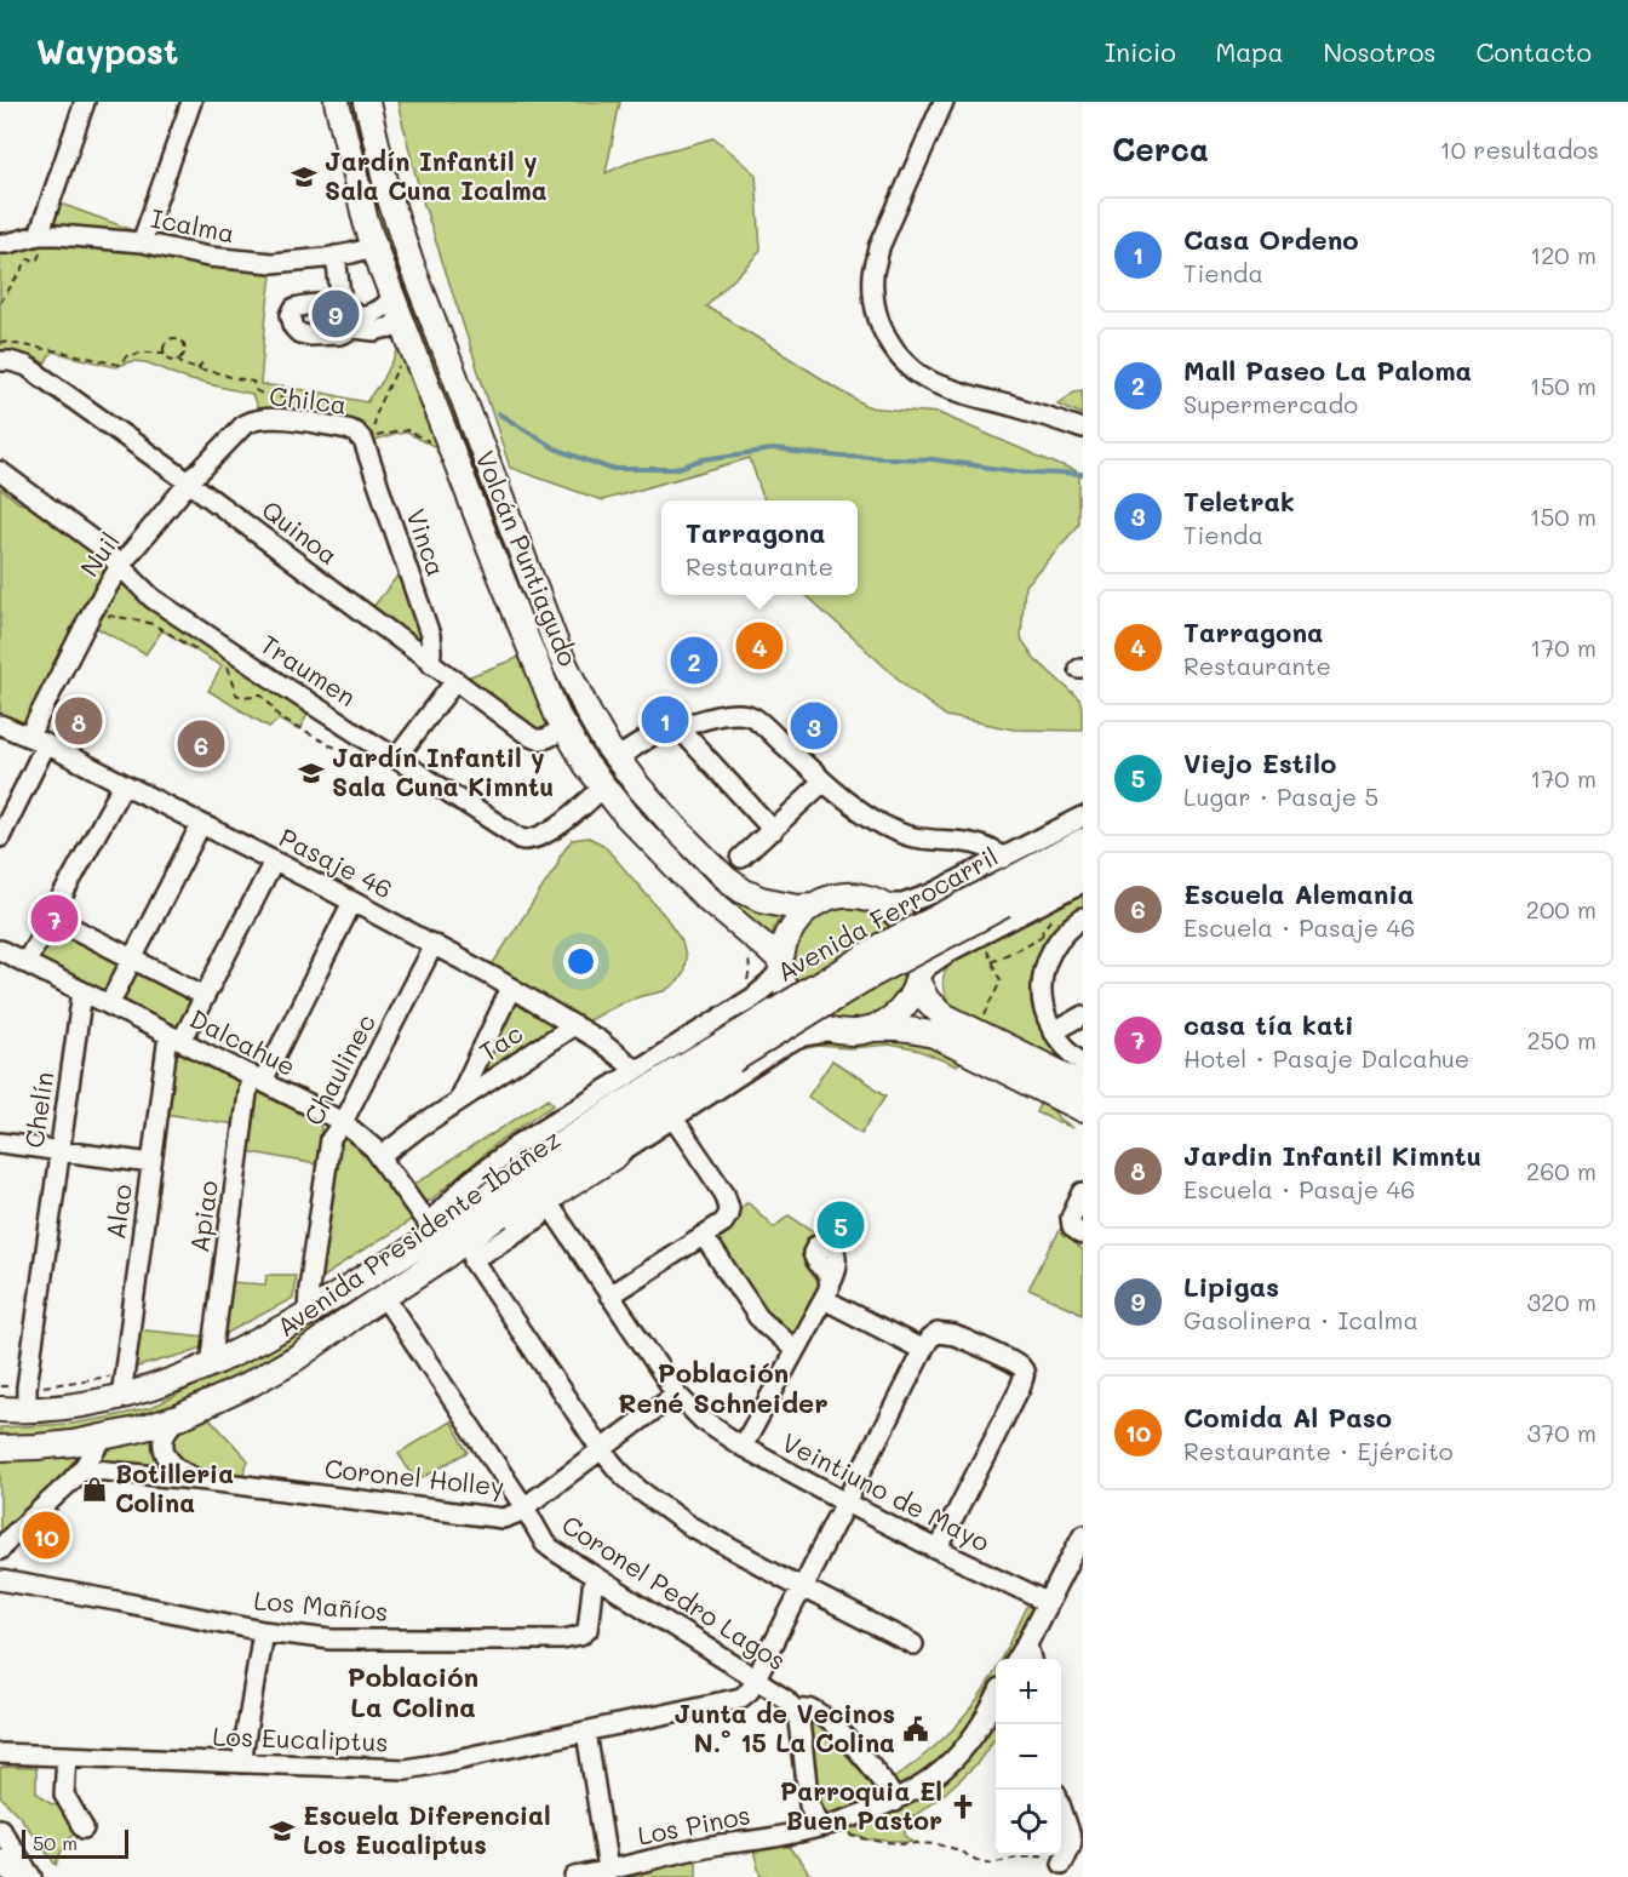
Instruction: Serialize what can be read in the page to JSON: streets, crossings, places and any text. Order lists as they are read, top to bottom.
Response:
{
  "streets": {
    "main road": ["Volcán Puntiagudo", "Avenida Ferrocarril", "Avenida Presidente Ibáñez"],
    "street": [
      "Icalma",
      "Chilca",
      "Quinoa",
      "Vinca",
      "Nuil",
      "Traumen",
      "Pasaje 46",
      "Dalcahue",
      "Tac",
      "Chaulinec",
      "Chelín",
      "Alao",
      "Apiao",
      "Coronel Holley",
      "Veintiuno de Mayo",
      "Coronel Pedro Lagos",
      "Los Mañíos",
      "Los Eucaliptus",
      "Los Pinos"
    ]
  },
  "crossings": [
    ["Icalma", "Volcán Puntiagudo"],
    ["Chilca", "Vinca"],
    ["Chilca", "Nuil"],
    ["Quinoa", "Vinca"],
    ["Quinoa", "Nuil"],
    ["Quinoa", "Volcán Puntiagudo"],
    ["Nuil", "Traumen"],
    ["Nuil", "Pasaje 46"],
    ["Volcán Puntiagudo", "Traumen"],
    ["Volcán Puntiagudo", "Avenida Ferrocarril"],
    ["Volcán Puntiagudo", "Avenida Presidente Ibáñez"],
    ["Pasaje 46", "Tac"],
    ["Pasaje 46", "Chaulinec"],
    ["Pasaje 46", "Alao"],
    ["Pasaje 46", "Apiao"],
    ["Pasaje 46", "Avenida Presidente Ibáñez"],
    ["Avenida Ferrocarril", "Avenida Presidente Ibáñez"],
    ["Dalcahue", "Tac"],
    ["Dalcahue", "Chaulinec"],
    ["Dalcahue", "Chelín"],
    ["Dalcahue", "Alao"],
    ["Dalcahue", "Apiao"],
    ["Dalcahue", "Avenida Presidente Ibáñez"],
    ["Chaulinec", "Avenida Presidente Ibáñez"],
    ["Chelín", "Avenida Presidente Ibáñez"],
    ["Alao", "Avenida Presidente Ibáñez"],
    ["Apiao", "Avenida Presidente Ibáñez"],
    ["Avenida Presidente Ibáñez", "Coronel Holley"],
    ["Avenida Presidente Ibáñez", "Veintiuno de Mayo"],
    ["Avenida Presidente Ibáñez", "Coronel Pedro Lagos"],
    ["Coronel Holley", "Veintiuno de Mayo"],
    ["Coronel Holley", "Coronel Pedro Lagos"],
    ["Coronel Pedro Lagos", "Los Mañíos"],
    ["Coronel Pedro Lagos", "Los Eucaliptus"],
    ["Coronel Pedro Lagos", "Los Pinos"]
  ],
  "districts": ["Población René Schneider", "Población La Colina"],
  "places": {
    "school or university": ["Jardín Infantil y Sala Cuna Icalma", "Jardín Infantil y Sala Cuna Kimntu", "Escuela Diferencial Los Eucaliptus"],
    "shop": ["Botilleria Colina"],
    "public building": ["Junta de Vecinos N.° 15 La Colina"],
    "church": ["Parroquia El Buen Pastor"]
  },
  "scale_bar": "50 m",
  "page": {
    "header": "Waypost",
    "nav": [
      "Inicio",
      "Mapa",
      "Nosotros",
      "Contacto"
    ],
    "heading": ["Cerca", "10 resultados"],
    "list": [
      {
        "mark": "1",
        "name": "Casa Ordeno",
        "note": "Tienda",
        "value": "120 m"
      },
      {
        "mark": "2",
        "name": "Mall Paseo La Paloma",
        "note": "Supermercado",
        "value": "150 m"
      },
      {
        "mark": "3",
        "name": "Teletrak",
        "note": "Tienda",
        "value": "150 m"
      },
      {
        "mark": "4",
        "name": "Tarragona",
        "note": "Restaurante",
        "value": "170 m"
      },
      {
        "mark": "5",
        "name": "Viejo Estilo",
        "note": "Lugar · Pasaje 5",
        "value": "170 m"
      },
      {
        "mark": "6",
        "name": "Escuela Alemania",
        "note": "Escuela · Pasaje 46",
        "value": "200 m"
      },
      {
        "mark": "7",
        "name": "casa tía kati",
        "note": "Hotel · Pasaje Dalcahue",
        "value": "250 m"
      },
      {
        "mark": "8",
        "name": "Jardin Infantil Kimntu",
        "note": "Escuela · Pasaje 46",
        "value": "260 m"
      },
      {
        "mark": "9",
        "name": "Lipigas",
        "note": "Gasolinera · Icalma",
        "value": "320 m"
      },
      {
        "mark": "10",
        "name": "Comida Al Paso",
        "note": "Restaurante · Ejército",
        "value": "370 m"
      }
    ],
    "pins": [
      "9",
      "4",
      "2",
      "1",
      "8",
      "3",
      "6",
      "7",
      "5",
      "10"
    ],
    "popup": ["Tarragona", "Restaurante"],
    "map_buttons": ["+", "−"],
    "scale": "50 m"
  }
}
